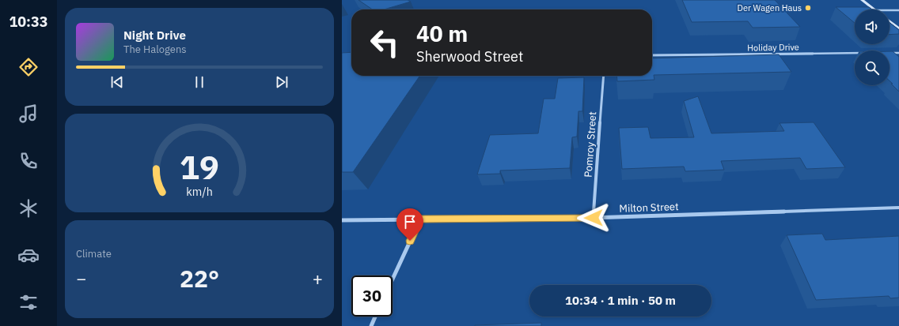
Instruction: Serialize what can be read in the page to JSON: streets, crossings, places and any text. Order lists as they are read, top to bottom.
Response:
{
  "streets": {
    "street": ["Holiday Drive", "Pomroy Street", "Milton Street"]
  },
  "crossings": [
    ["Pomroy Street", "Milton Street"]
  ],
  "places": ["Der Wagen Haus"],
  "page": {
    "tabs": "10:33",
    "turn": ["40 m", "Sherwood Street"],
    "song": ["Night Drive", "The Halogens"],
    "tile": "Climate",
    "heat": ["−", "22°", "+"],
    "limit": "30",
    "trip": "10:34 · 1 min · 50 m",
    "gauge": ["19", "km/h"]
  }
}
